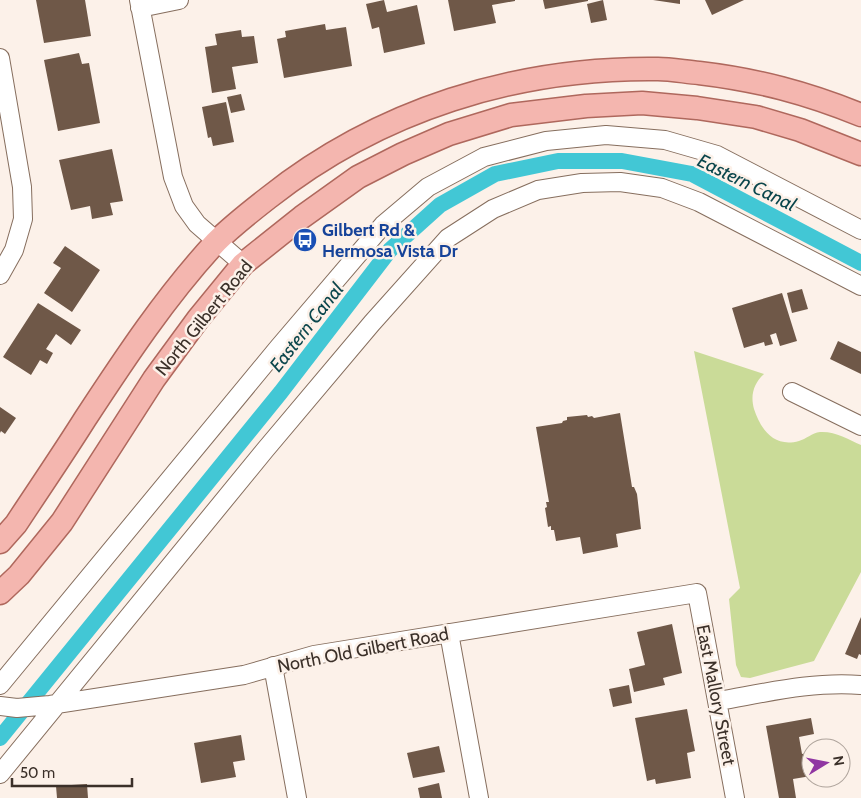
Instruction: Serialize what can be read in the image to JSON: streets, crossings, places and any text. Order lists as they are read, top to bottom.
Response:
{
  "streets": {
    "main road": ["North Gilbert Road"],
    "street": ["North Old Gilbert Road", "East Mallory Street"]
  },
  "crossings": [
    ["North Old Gilbert Road", "East Mallory Street"]
  ],
  "water": ["Eastern Canal"],
  "places": {
    "bus stop": ["Gilbert Rd & Hermosa Vista Dr"]
  },
  "scale_bar": "50 m",
  "north": "right"
}
